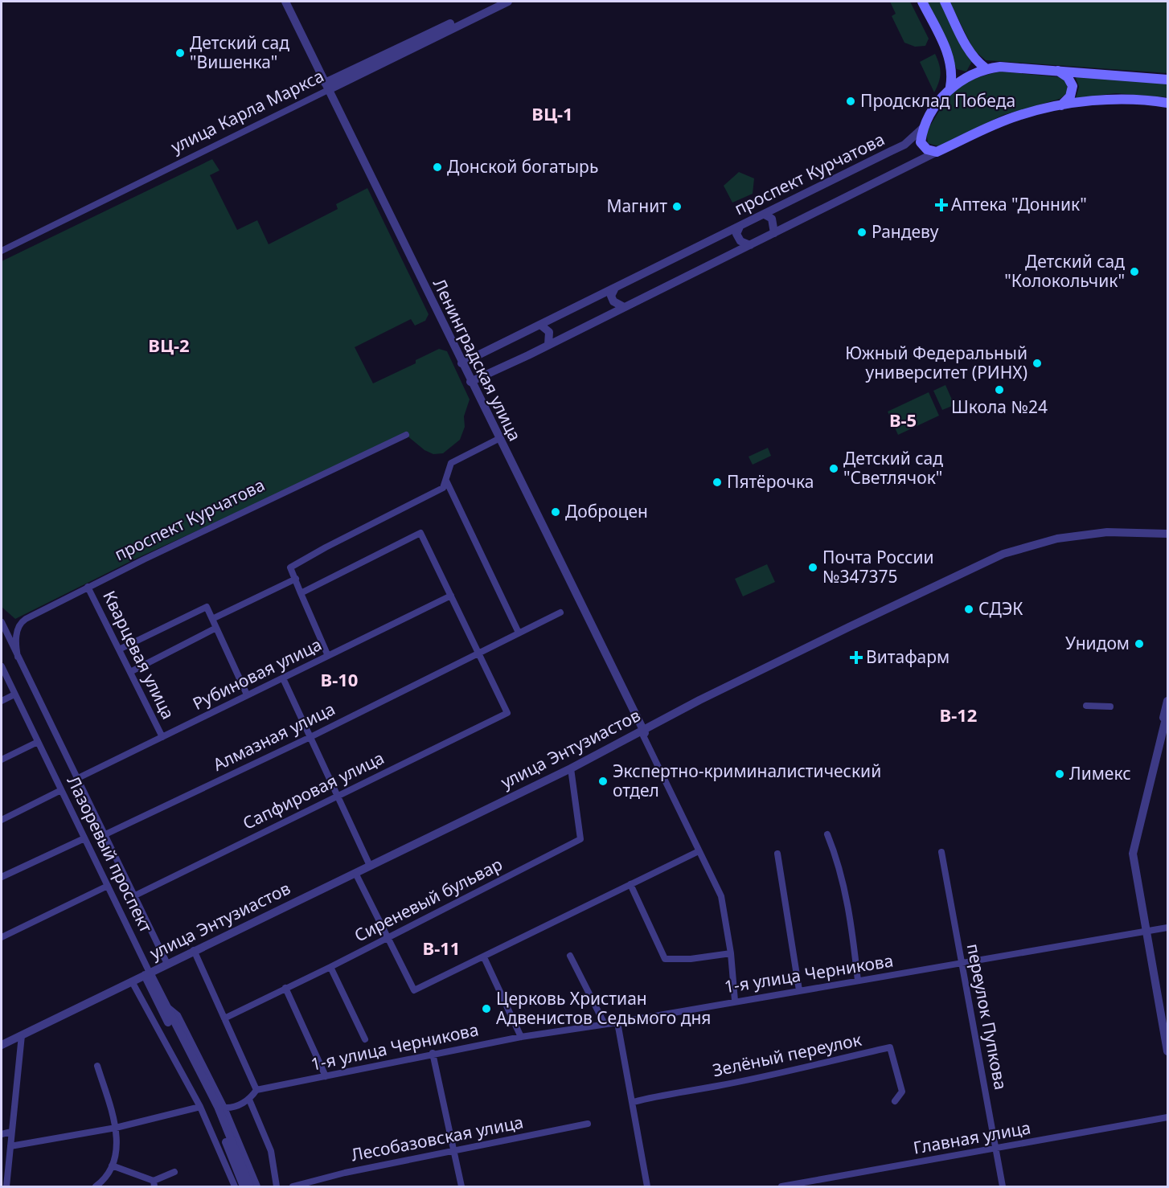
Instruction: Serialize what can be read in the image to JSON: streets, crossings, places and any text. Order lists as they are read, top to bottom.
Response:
{
  "streets": {
    "main road": ["проспект Курчатова"],
    "street": [
      "улица Карла Маркса",
      "Ленинградская улица",
      "Кварцевая улица",
      "Рубиновая улица",
      "Алмазная улица",
      "улица Энтузиастов",
      "Сапфировая улица",
      "Лазоревый проспект",
      "Сиреневый бульвар",
      "1-я улица Черникова",
      "переулок Пупкова",
      "Зелёный переулок",
      "Главная улица",
      "Лесобазовская улица"
    ]
  },
  "crossings": [
    ["улица Карла Маркса", "Ленинградская улица"],
    ["проспект Курчатова", "Ленинградская улица"],
    ["проспект Курчатова", "Кварцевая улица"],
    ["проспект Курчатова", "Лазоревый проспект"],
    ["Ленинградская улица", "улица Энтузиастов"],
    ["Ленинградская улица", "1-я улица Черникова"],
    ["Кварцевая улица", "Рубиновая улица"],
    ["Рубиновая улица", "Лазоревый проспект"],
    ["Алмазная улица", "Сапфировая улица"],
    ["Алмазная улица", "Лазоревый проспект"],
    ["улица Энтузиастов", "Лазоревый проспект"],
    ["улица Энтузиастов", "Сиреневый бульвар"],
    ["Сапфировая улица", "Лазоревый проспект"],
    ["1-я улица Черникова", "переулок Пупкова"],
    ["переулок Пупкова", "Главная улица"]
  ],
  "districts": [
    "ВЦ-1",
    "ВЦ-2",
    "В-5",
    "В-10",
    "В-12",
    "В-11"
  ],
  "places": {
    "other": [
      "Детский сад \"Вишенка\"",
      "Продсклад Победа",
      "Донской богатырь",
      "Магнит",
      "Рандеву",
      "Детский сад \"Колокольчик\"",
      "Южный Федеральный университет (РИНХ)",
      "Школа №24",
      "Детский сад \"Светлячок\"",
      "Пятёрочка",
      "Доброцен",
      "Почта России №347375",
      "СДЭК",
      "Унидом",
      "Лимекс",
      "Экспертно-криминалистический отдел",
      "Церковь Христиан Адвенистов Седьмого дня"
    ],
    "health": ["Аптека \"Донник\"", "Витафарм"]
  }
}
